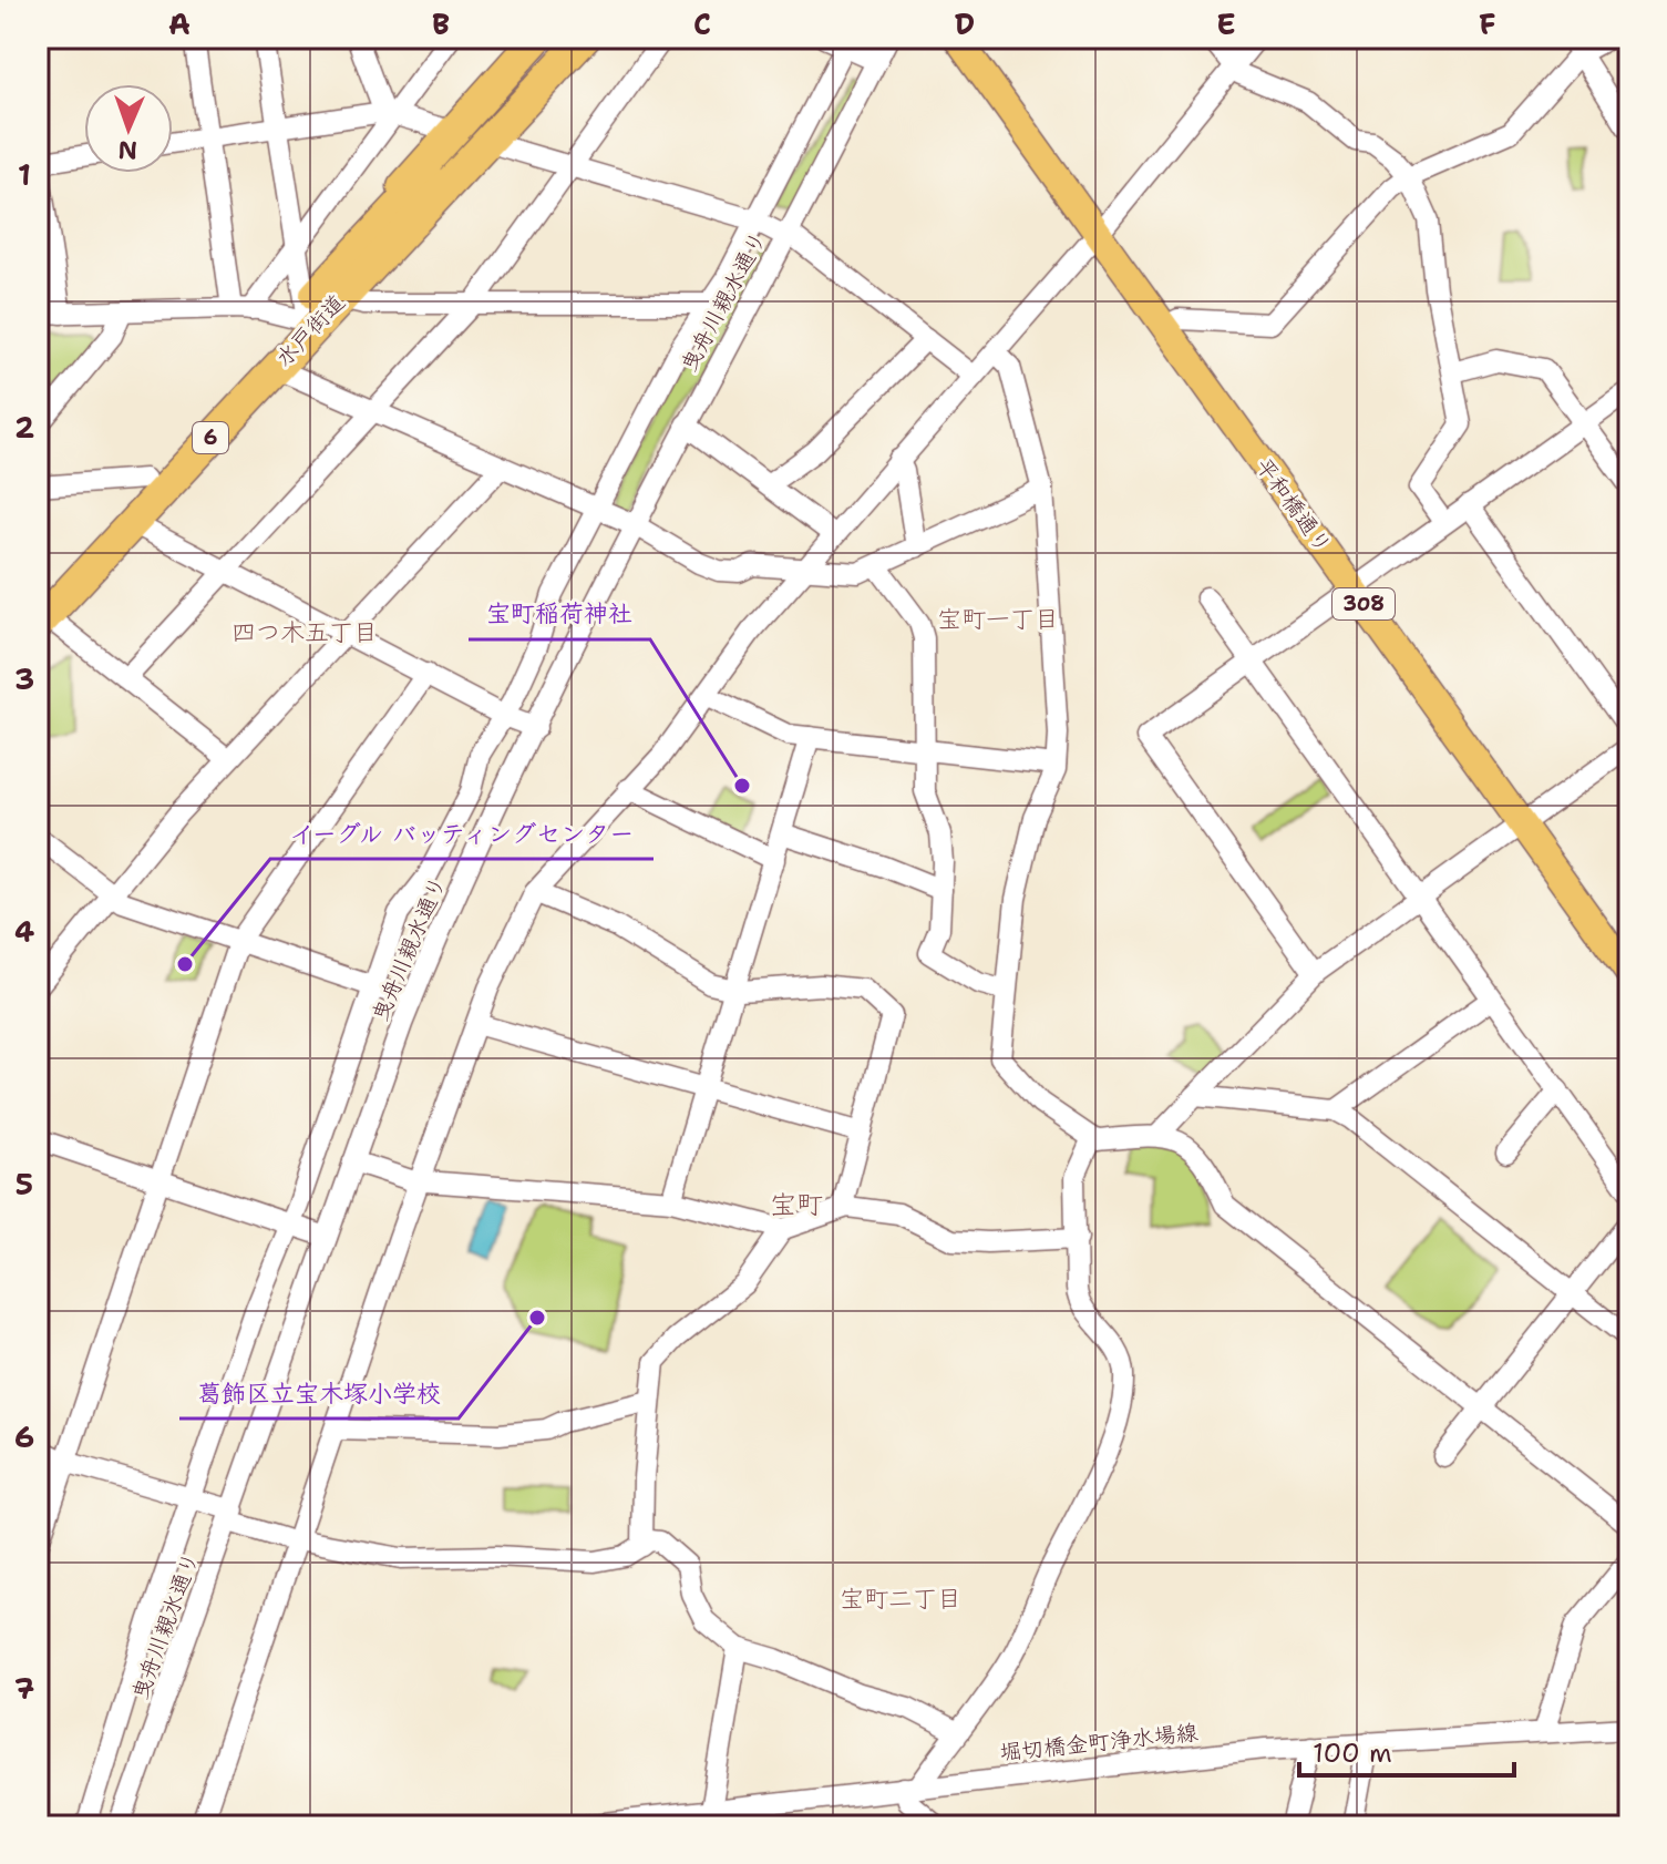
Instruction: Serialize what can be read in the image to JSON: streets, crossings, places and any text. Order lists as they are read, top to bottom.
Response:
{
  "streets": {
    "highway": ["水戸街道", "6"],
    "main road": ["平和橋通り", "308"],
    "street": ["曳舟川親水通り", "堀切橋金町浄水場線"]
  },
  "districts": [
    "宝町一丁目",
    "四つ木五丁目",
    "宝町",
    "宝町二丁目"
  ],
  "places": ["宝町稲荷神社", "イーグル バッティングセンター", "葛飾区立宝木塚小学校"],
  "scale_bar": "100 m",
  "north": "bottom",
  "grid": {
    "columns": [
      "A",
      "B",
      "C",
      "D",
      "E",
      "F"
    ],
    "rows": [
      "1",
      "2",
      "3",
      "4",
      "5",
      "6",
      "7"
    ]
  }
}
